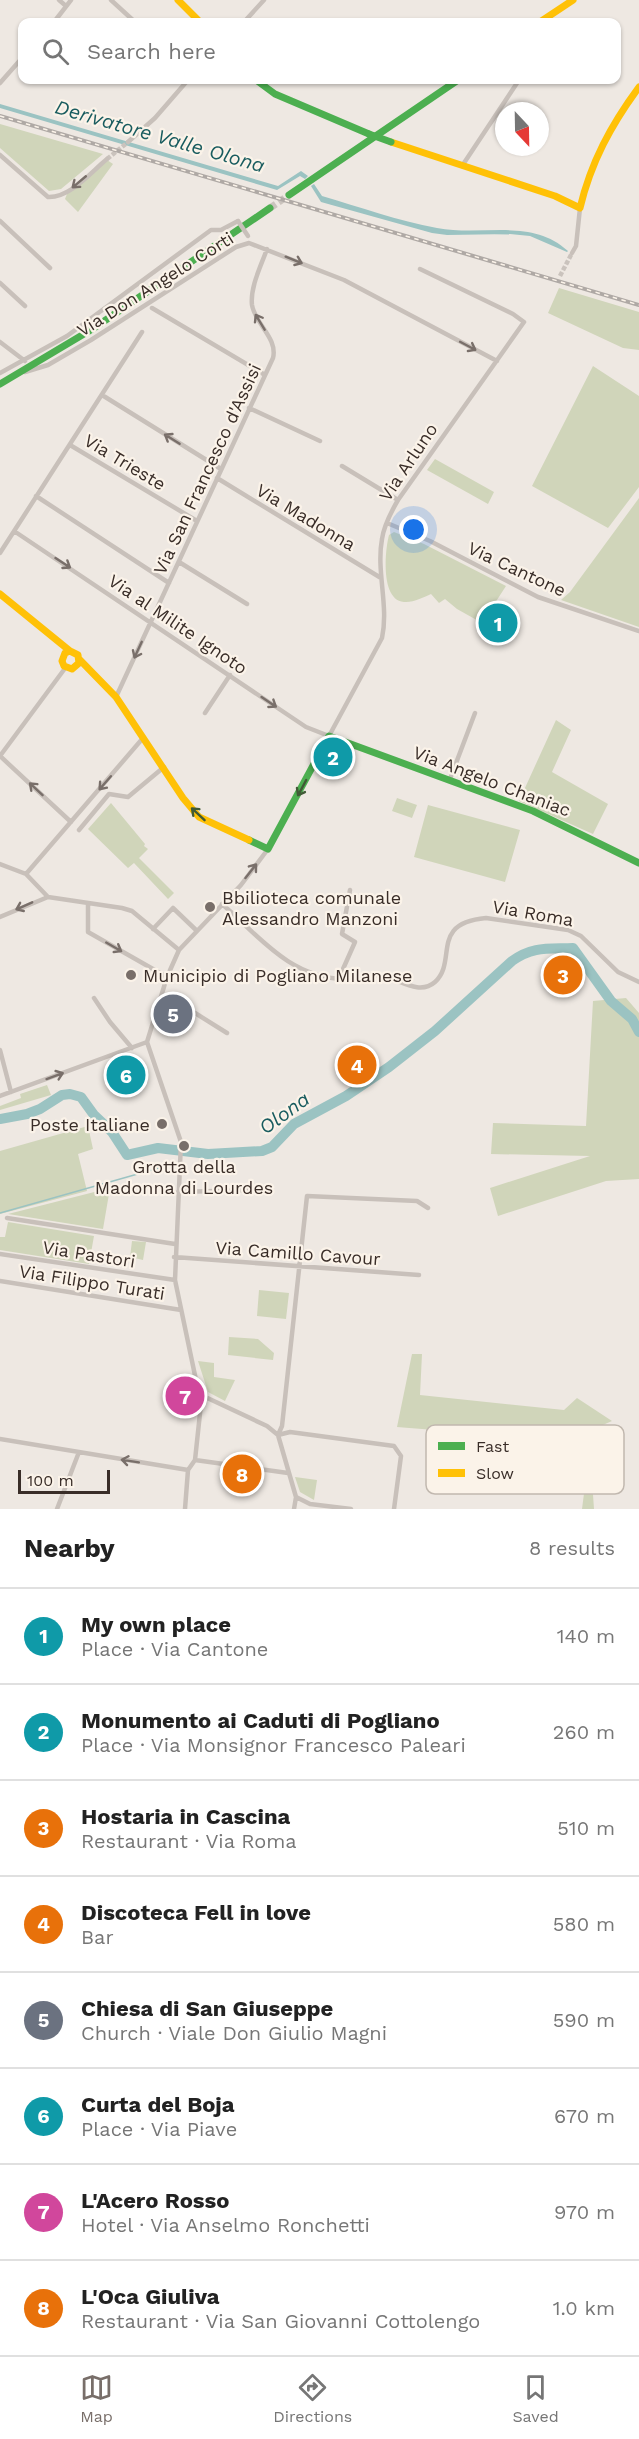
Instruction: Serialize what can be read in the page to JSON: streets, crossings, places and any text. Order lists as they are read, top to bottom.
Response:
{
  "streets": {
    "street": [
      "Via Don Angelo Corti",
      "Via Trieste",
      "Via Arluno",
      "Via San Francesco d'Assisi",
      "Via Madonna",
      "Via Cantone",
      "Via al Milite Ignoto",
      "Via Angelo Chaniac",
      "Via Roma",
      "Via Camillo Cavour",
      "Via Pastori",
      "Via Filippo Turati"
    ]
  },
  "crossings": [
    ["Via Don Angelo Corti", "Via Arluno"],
    ["Via Don Angelo Corti", "Via San Francesco d'Assisi"],
    ["Via Trieste", "Via San Francesco d'Assisi"],
    ["Via Arluno", "Via Madonna"],
    ["Via Arluno", "Via Cantone"],
    ["Via Arluno", "Via al Milite Ignoto"],
    ["Via Arluno", "Via Angelo Chaniac"],
    ["Via San Francesco d'Assisi", "Via Madonna"],
    ["Via San Francesco d'Assisi", "Via al Milite Ignoto"],
    ["Via al Milite Ignoto", "Via Angelo Chaniac"]
  ],
  "one_way": ["Via Don Angelo Corti", "Via al Milite Ignoto"],
  "water": ["Derivatore Valle Olona", "Olona"],
  "places": [
    "Bbilioteca comunale Alessandro Manzoni",
    "Municipio di Pogliano Milanese",
    "Poste Italiane",
    "Grotta della Madonna di Lourdes"
  ],
  "legend": ["Fast", "Slow"],
  "scale_bar": "100 m",
  "north": "bottom",
  "page": {
    "search": "Search here",
    "pins": [
      "1",
      "2",
      "3",
      "5",
      "4",
      "6",
      "7",
      "8"
    ],
    "scale": "100 m",
    "heading": ["Nearby", "8 results"],
    "list": [
      {
        "mark": "1",
        "name": "My own place",
        "note": "Place · Via Cantone",
        "value": "140 m"
      },
      {
        "mark": "2",
        "name": "Monumento ai Caduti di Pogliano",
        "note": "Place · Via Monsignor Francesco Paleari",
        "value": "260 m"
      },
      {
        "mark": "3",
        "name": "Hostaria in Cascina",
        "note": "Restaurant · Via Roma",
        "value": "510 m"
      },
      {
        "mark": "4",
        "name": "Discoteca Fell in love",
        "note": "Bar",
        "value": "580 m"
      },
      {
        "mark": "5",
        "name": "Chiesa di San Giuseppe",
        "note": "Church · Viale Don Giulio Magni",
        "value": "590 m"
      },
      {
        "mark": "6",
        "name": "Curta del Boja",
        "note": "Place · Via Piave",
        "value": "670 m"
      },
      {
        "mark": "7",
        "name": "L'Acero Rosso",
        "note": "Hotel · Via Anselmo Ronchetti",
        "value": "970 m"
      },
      {
        "mark": "8",
        "name": "L'Oca Giuliva",
        "note": "Restaurant · Via San Giovanni Cottolengo",
        "value": "1.0 km"
      }
    ],
    "nav": ["Map", "Directions", "Saved"]
  }
}
